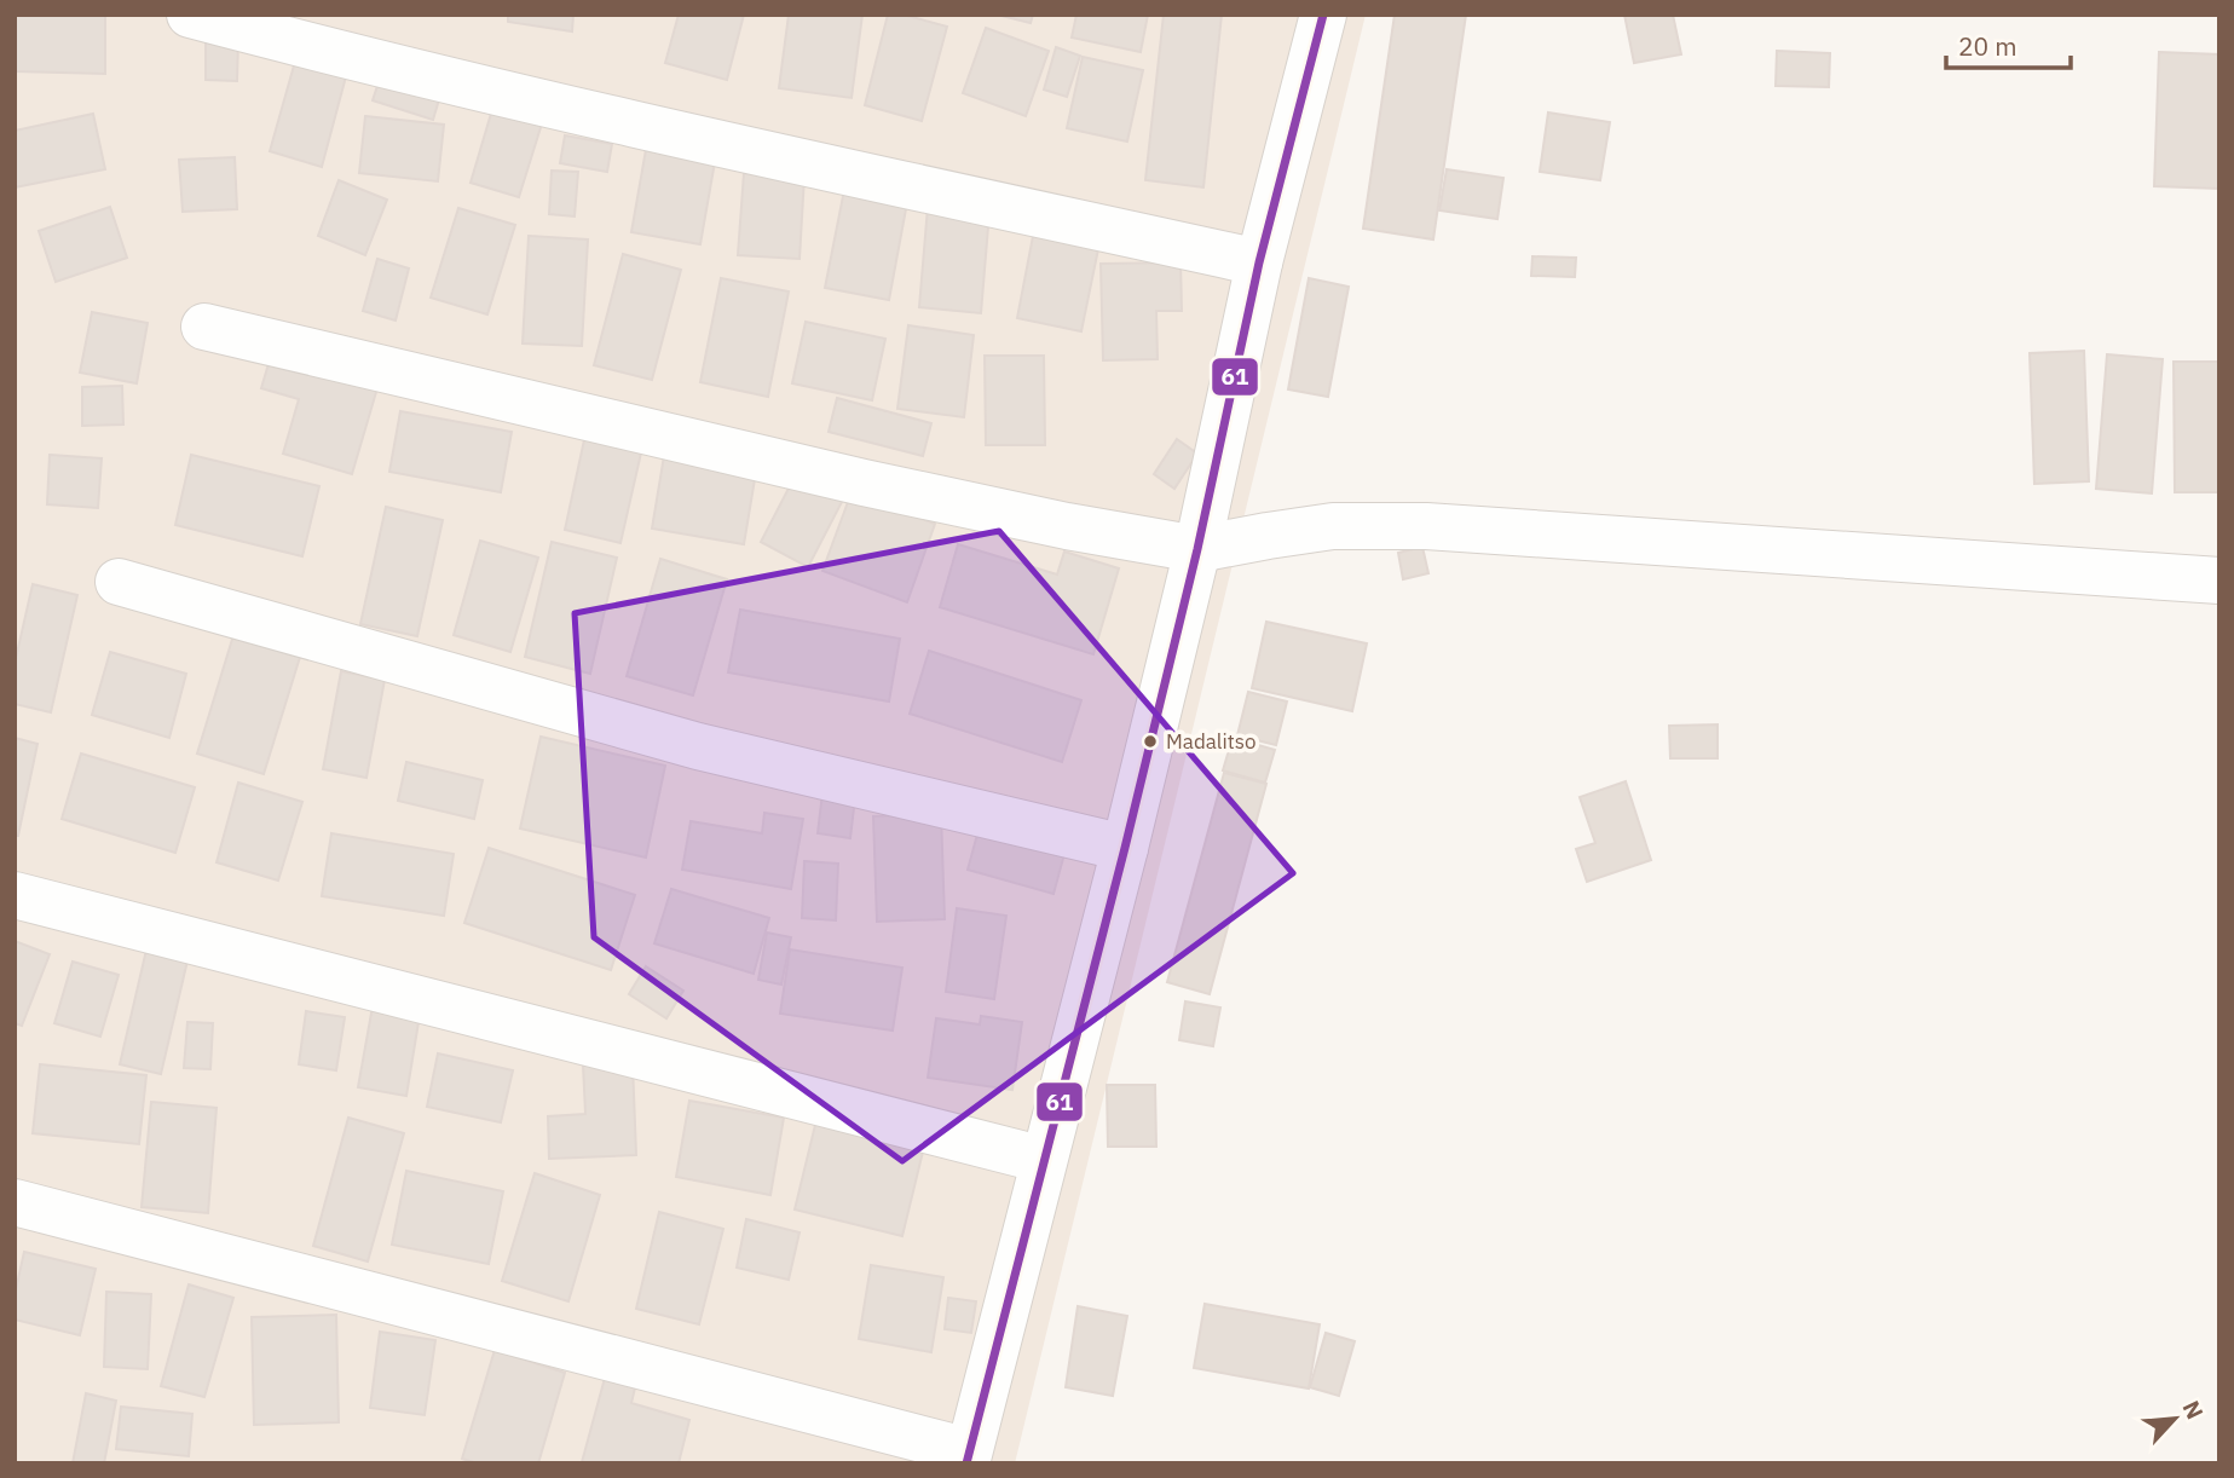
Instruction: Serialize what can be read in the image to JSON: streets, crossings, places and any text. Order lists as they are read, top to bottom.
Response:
{
  "places": ["Madalitso"],
  "lines": ["transit line 61"],
  "scale_bar": "20 m",
  "north": "top right"
}
